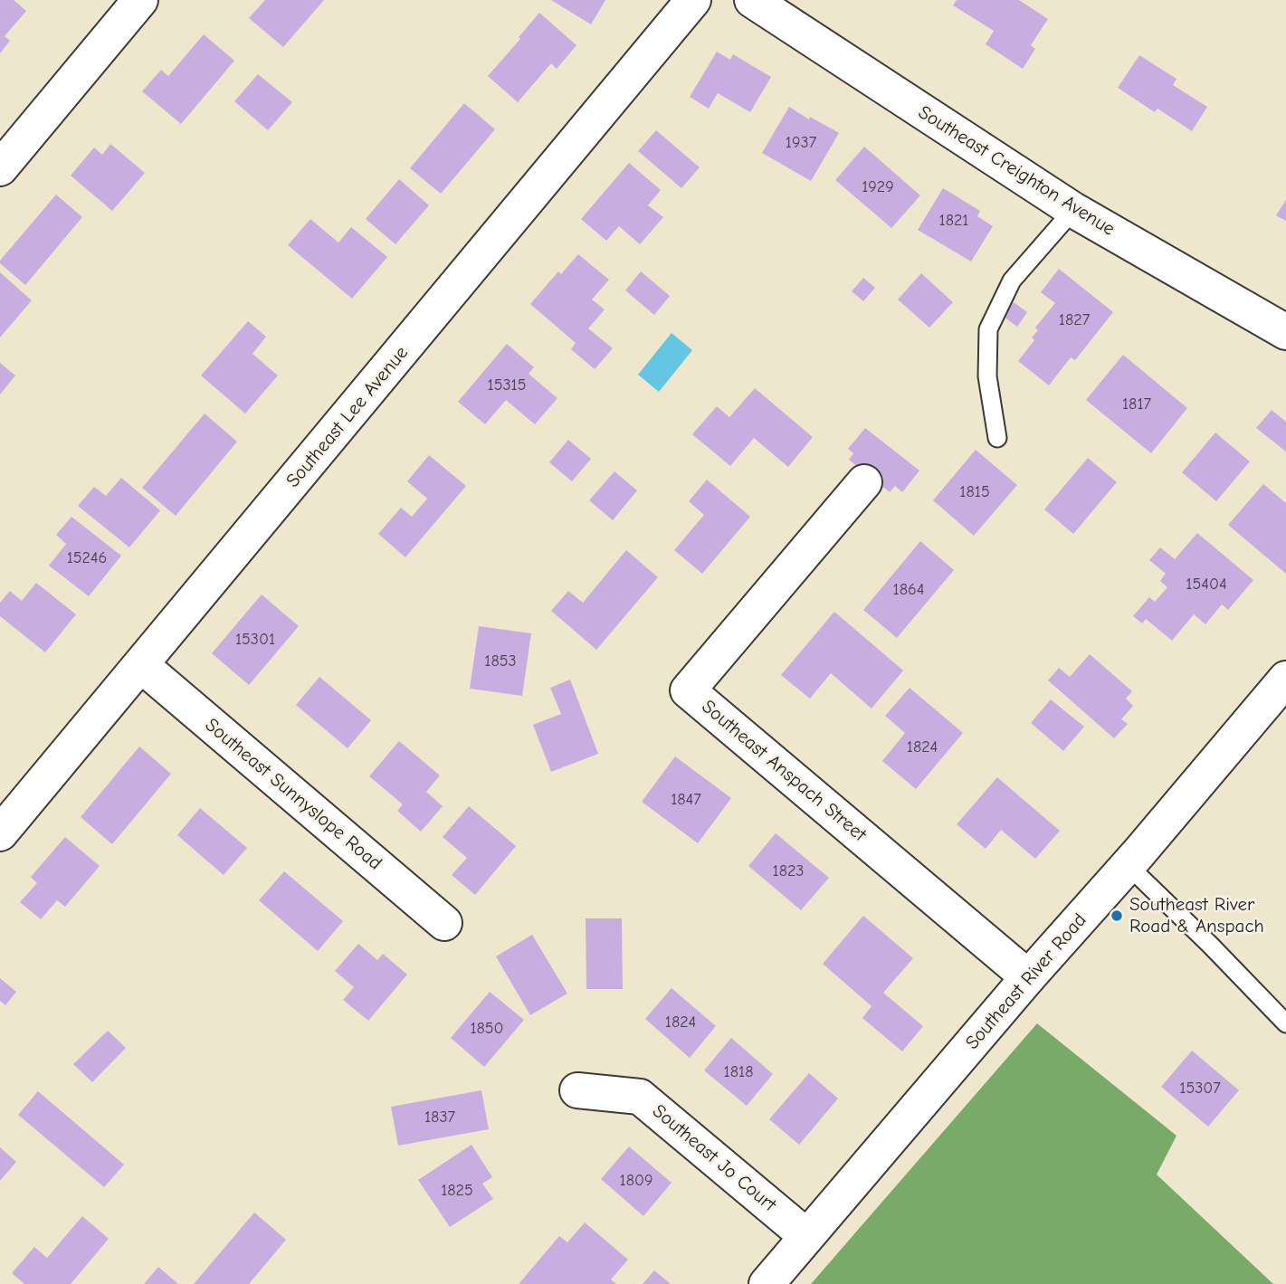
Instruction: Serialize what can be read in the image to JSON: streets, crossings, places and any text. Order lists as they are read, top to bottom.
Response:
{
  "streets": {
    "street": [
      "Southeast Creighton Avenue",
      "Southeast Lee Avenue",
      "Southeast Anspach Street",
      "Southeast Sunnyslope Road",
      "Southeast River Road",
      "Southeast Jo Court"
    ]
  },
  "crossings": [
    ["Southeast Lee Avenue", "Southeast Sunnyslope Road"],
    ["Southeast Anspach Street", "Southeast River Road"],
    ["Southeast River Road", "Southeast Jo Court"]
  ],
  "places": ["Southeast River Road & Anspach"],
  "house_numbers": [
    "1937",
    "1929",
    "1821",
    "1827",
    "15315",
    "1817",
    "1815",
    "15246",
    "15404",
    "1864",
    "15301",
    "1853",
    "1824",
    "1847",
    "1823",
    "1824",
    "1850",
    "1818",
    "15307",
    "1837",
    "1809",
    "1825"
  ]
}
